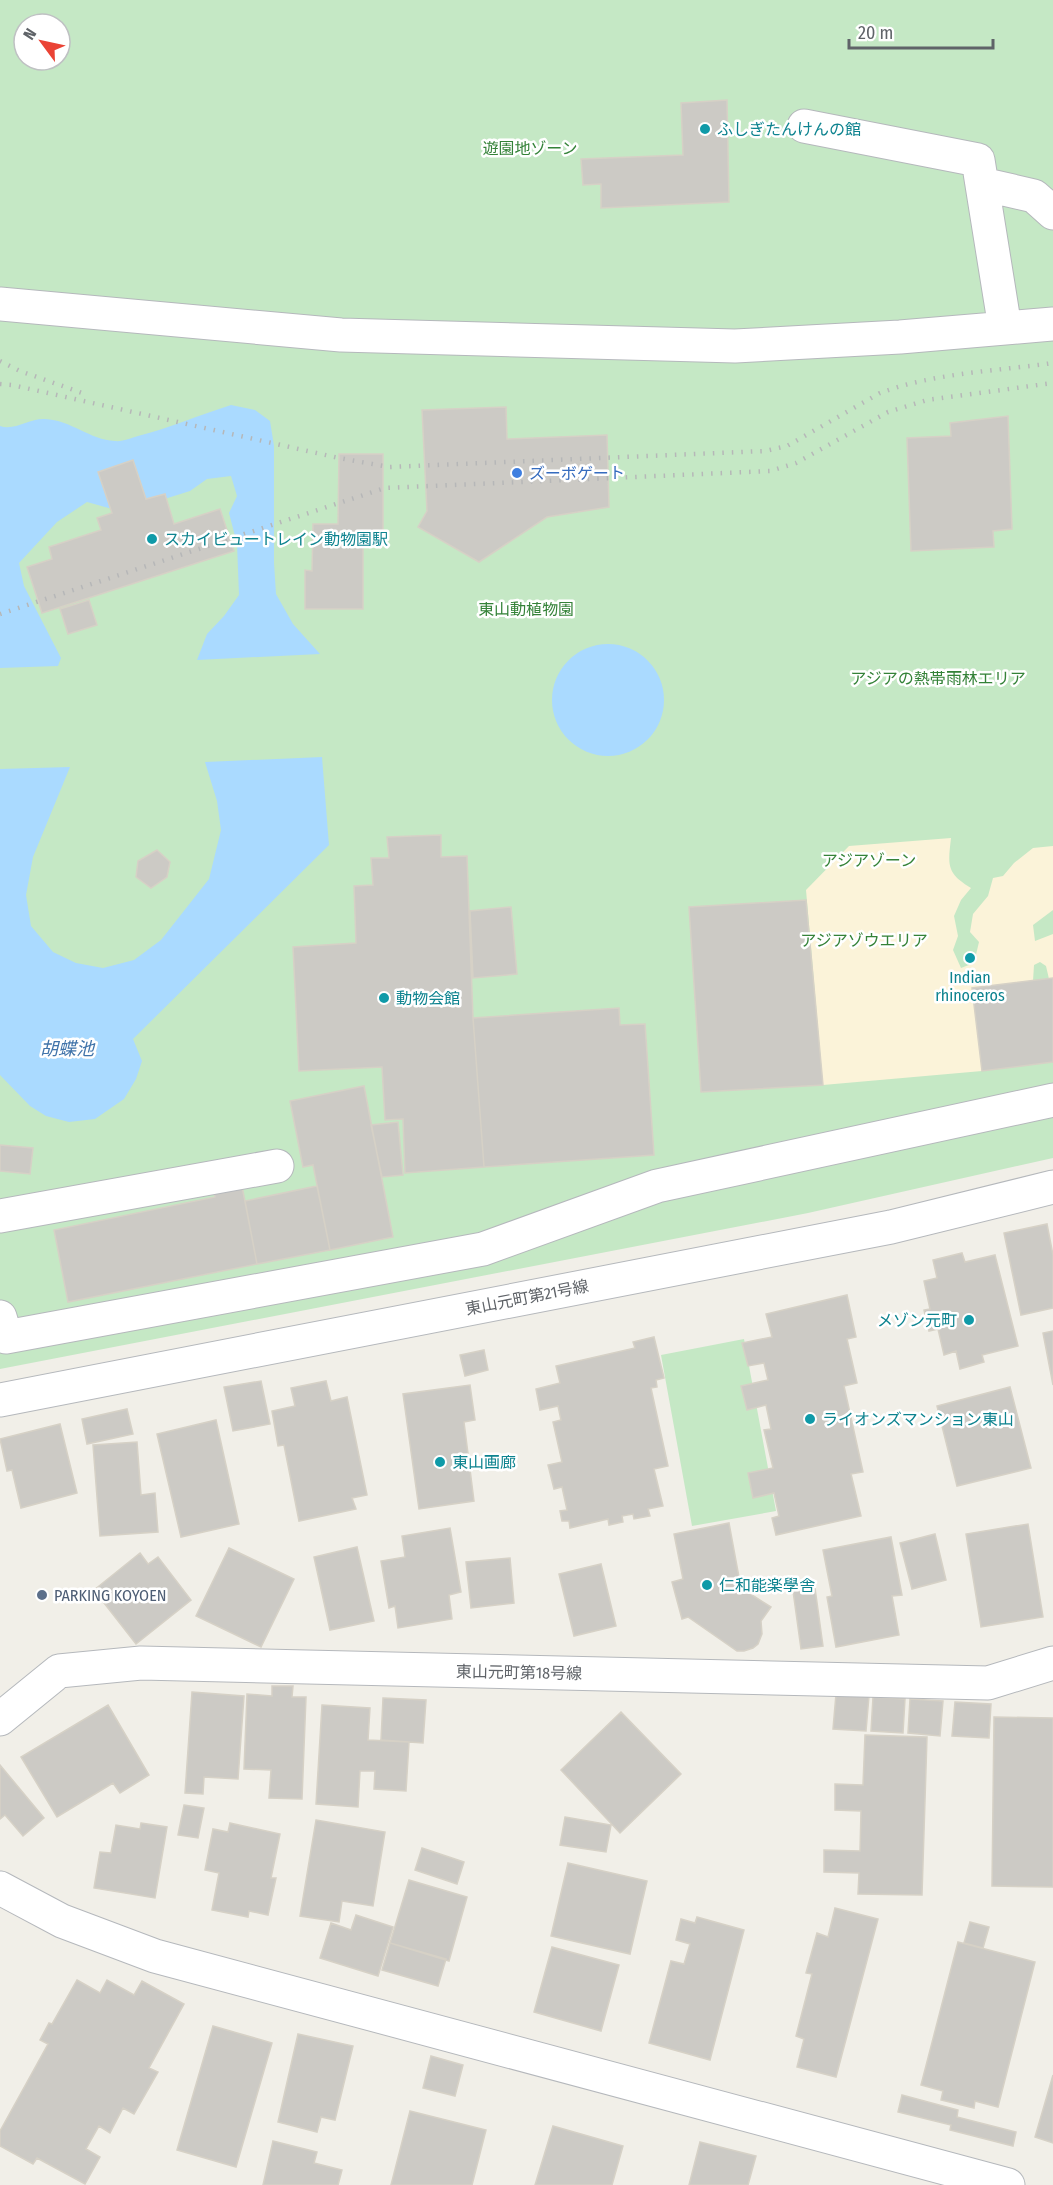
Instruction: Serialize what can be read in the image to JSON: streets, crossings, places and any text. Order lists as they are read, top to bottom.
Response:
{
  "streets": {
    "street": ["東山元町第21号線", "東山元町第18号線"]
  },
  "water": ["胡蝶池"],
  "parks": [
    "遊園地ゾーン",
    "東山動植物園",
    "アジアの熱帯雨林エリア",
    "アジアゾーン",
    "アジアゾウエリア"
  ],
  "places": [
    "ふしぎたんけんの館",
    "ズーボゲート",
    "スカイビュートレイン動物園駅",
    "Indian rhinoceros",
    "動物会館",
    "メゾン元町",
    "ライオンズマンション東山",
    "東山画廊",
    "仁和能楽學舎",
    "PARKING KOYOEN"
  ],
  "scale_bar": "20 m",
  "north": "top left"
}
